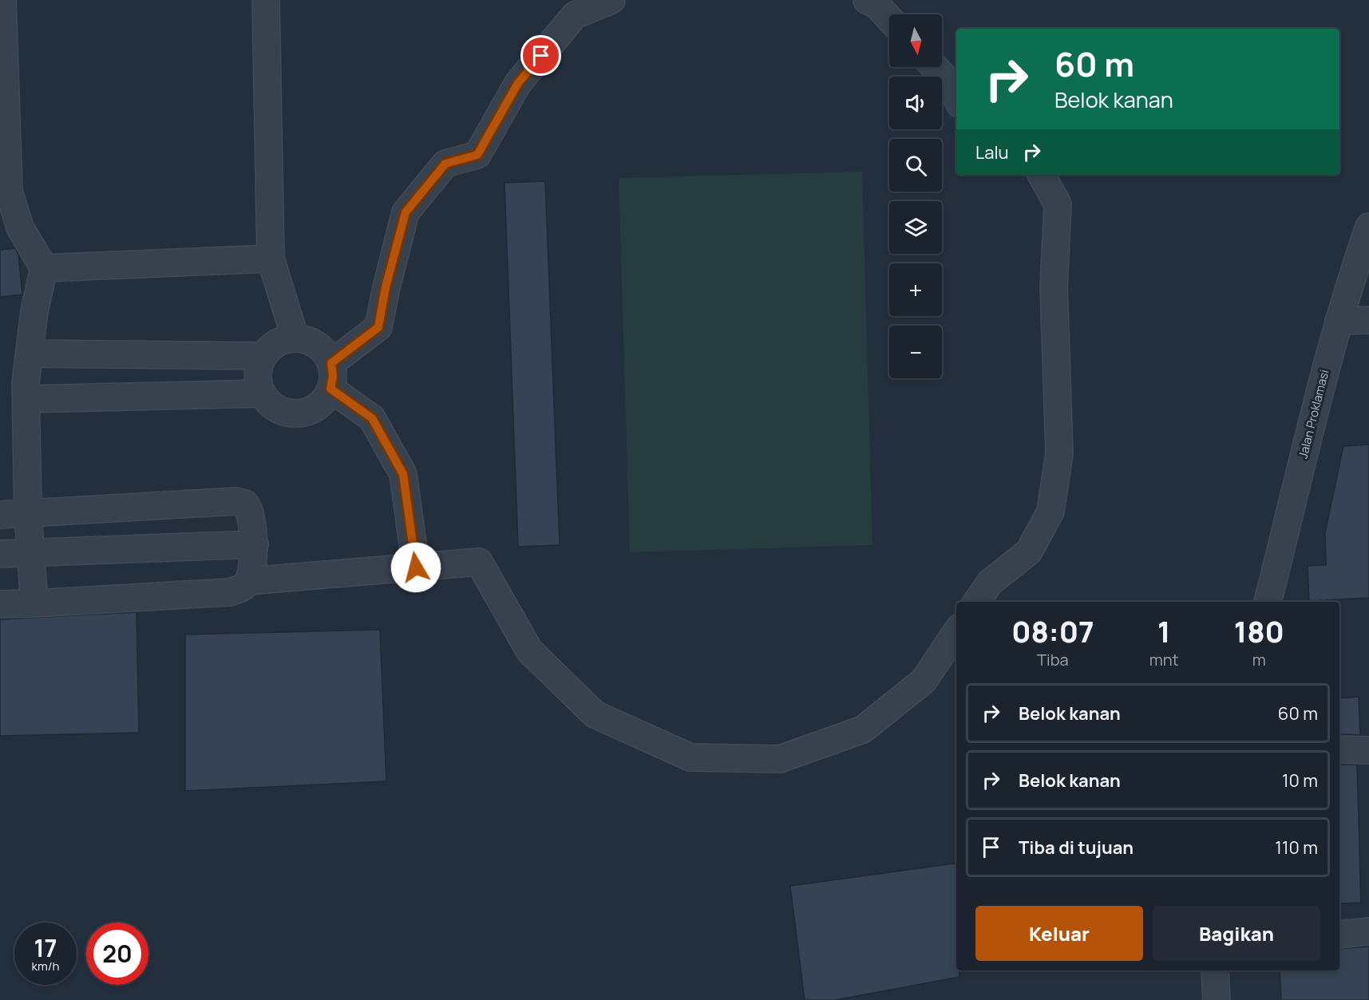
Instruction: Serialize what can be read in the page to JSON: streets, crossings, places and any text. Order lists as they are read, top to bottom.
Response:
{
  "streets": {
    "street": ["Jalan Proklamasi"]
  },
  "north": "bottom",
  "page": {
    "map_buttons": ["+", "−"],
    "turn": ["60 m", "Belok kanan"],
    "then": "Lalu",
    "eta": [
      "08:07",
      "Tiba",
      "1",
      "mnt",
      "180",
      "m"
    ],
    "list": [
      {
        "name": "Belok kanan",
        "value": "60 m"
      },
      {
        "name": "Belok kanan",
        "value": "10 m"
      },
      {
        "name": "Tiba di tujuan",
        "value": "110 m"
      }
    ],
    "buttons": ["Keluar", "Bagikan"],
    "speed": "17 km/h",
    "limit": "20"
  }
}
